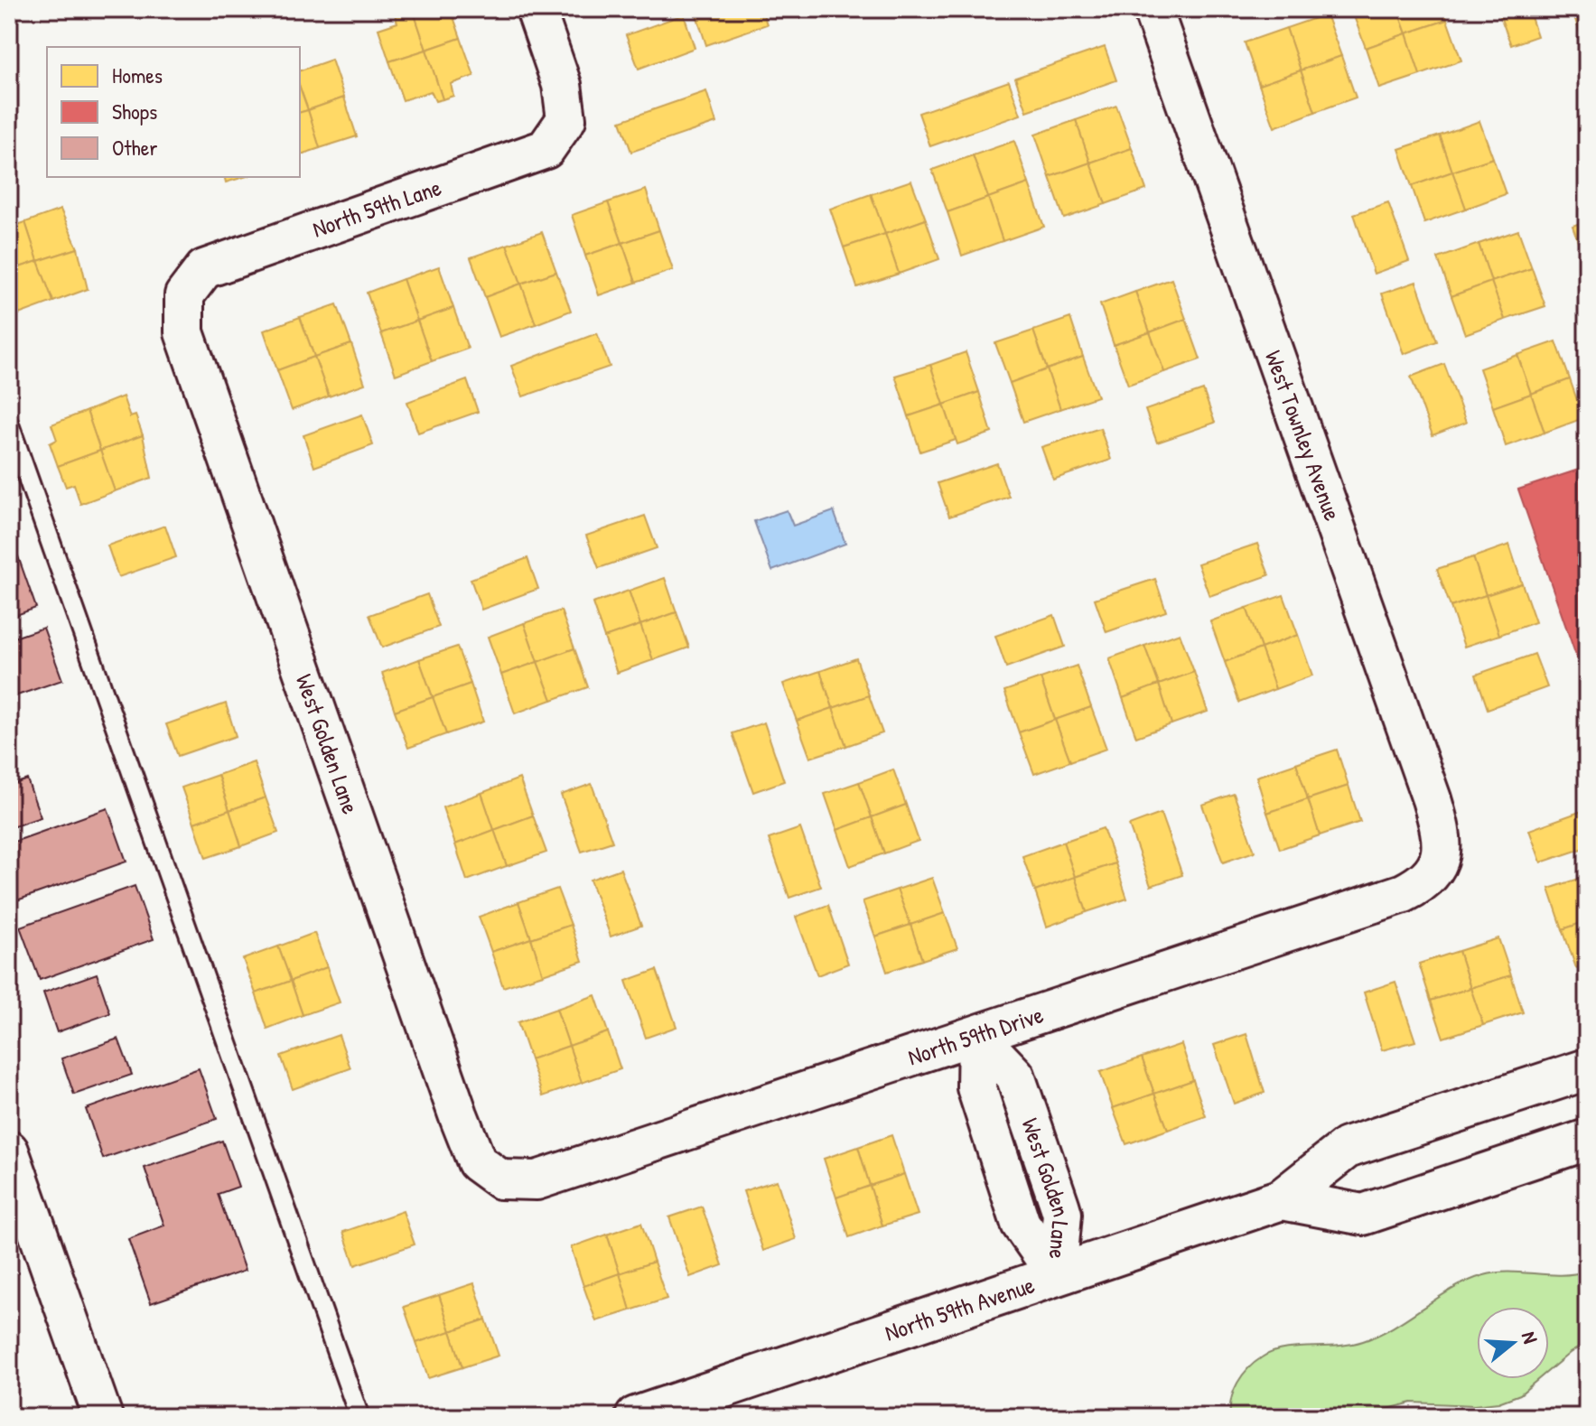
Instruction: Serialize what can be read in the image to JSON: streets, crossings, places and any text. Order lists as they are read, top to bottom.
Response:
{
  "streets": {
    "main road": ["North 59th Avenue"],
    "street": [
      "North 59th Lane",
      "West Townley Avenue",
      "West Golden Lane",
      "North 59th Drive"
    ]
  },
  "crossings": [
    ["North 59th Lane", "West Golden Lane"],
    ["West Townley Avenue", "North 59th Drive"],
    ["West Golden Lane", "North 59th Drive"],
    ["West Golden Lane", "North 59th Avenue"]
  ],
  "legend": ["Homes", "Shops", "Other"],
  "north": "right"
}
